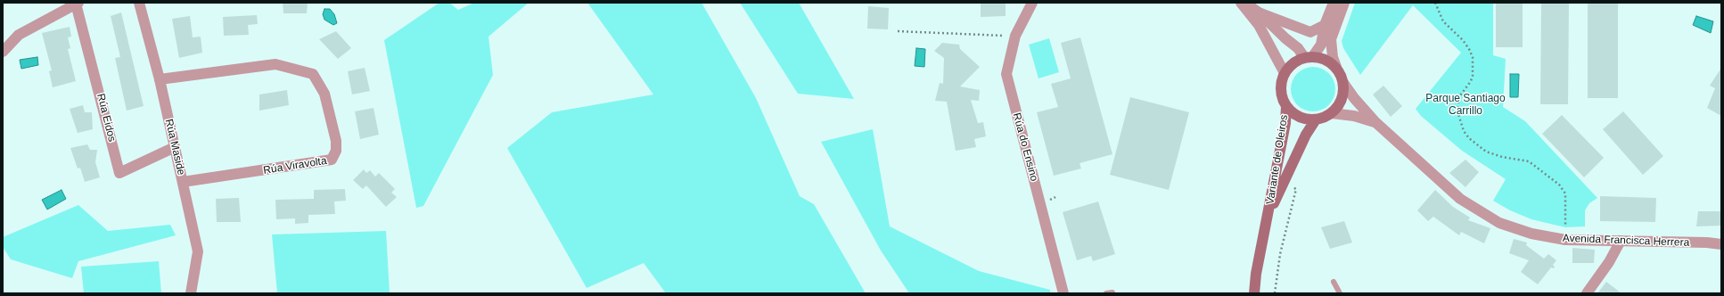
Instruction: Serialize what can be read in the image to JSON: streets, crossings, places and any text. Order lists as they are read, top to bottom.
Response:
{
  "streets": {
    "main road": ["Variante de Oleiros"],
    "street": [
      "Rúa Eidos",
      "Rúa Maside",
      "Rúa do Ensino",
      "Rúa Viravolta",
      "Avenida Francisca Herrera"
    ]
  },
  "crossings": [
    ["Rúa Eidos", "Rúa Maside"],
    ["Rúa Maside", "Rúa Viravolta"],
    ["Variante de Oleiros", "Avenida Francisca Herrera"]
  ],
  "parks": ["Parque Santiago Carrillo"]
}
